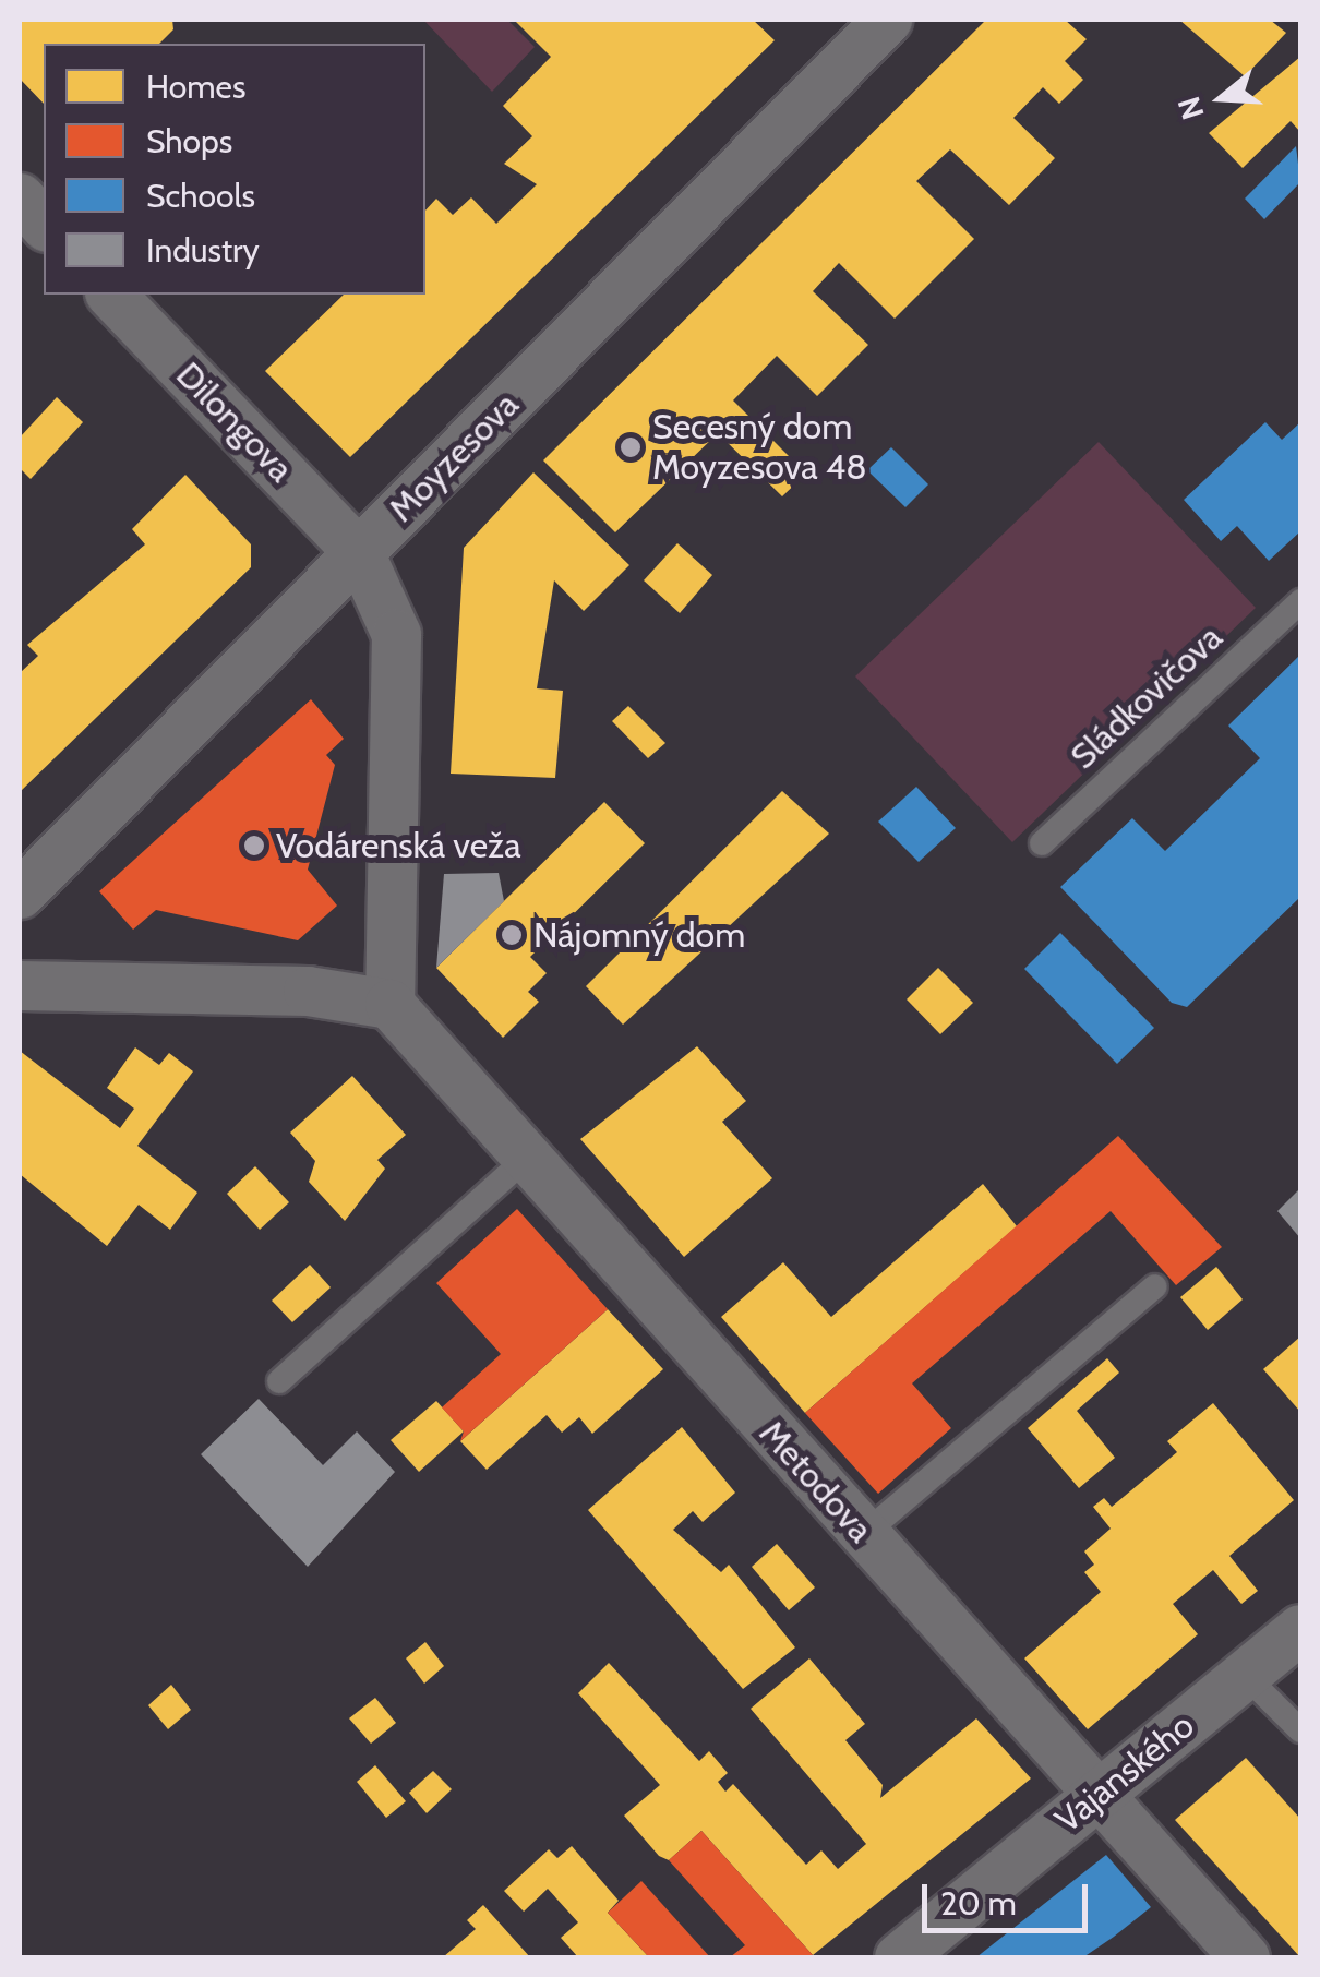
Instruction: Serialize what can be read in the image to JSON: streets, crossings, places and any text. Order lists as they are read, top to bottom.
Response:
{
  "streets": {
    "street": [
      "Dilongova",
      "Moyzesova",
      "Metodova",
      "Vajanského"
    ],
    "lane": ["Sládkovičova"]
  },
  "crossings": [
    ["Dilongova", "Moyzesova"],
    ["Dilongova", "Metodova"],
    ["Metodova", "Vajanského"]
  ],
  "places": ["Secesný dom Moyzesova 48", "Vodárenská veža", "Nájomný dom"],
  "legend": [
    "Homes",
    "Shops",
    "Schools",
    "Industry"
  ],
  "scale_bar": "20 m",
  "north": "left"
}
